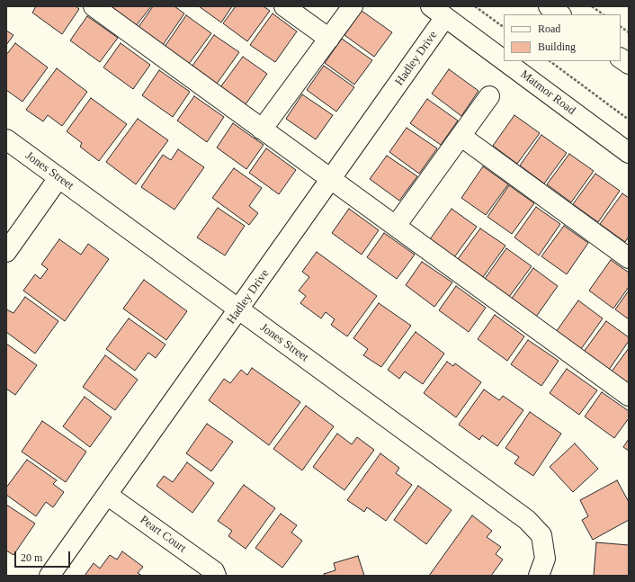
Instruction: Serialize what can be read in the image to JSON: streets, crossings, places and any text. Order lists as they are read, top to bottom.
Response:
{
  "streets": {
    "street": [
      "Hadley Drive",
      "Matmor Road",
      "Jones Street",
      "Peart Court"
    ]
  },
  "crossings": [
    ["Hadley Drive", "Matmor Road"],
    ["Hadley Drive", "Jones Street"],
    ["Hadley Drive", "Peart Court"]
  ],
  "legend": ["Road", "Building"],
  "scale_bar": "20 m"
}
